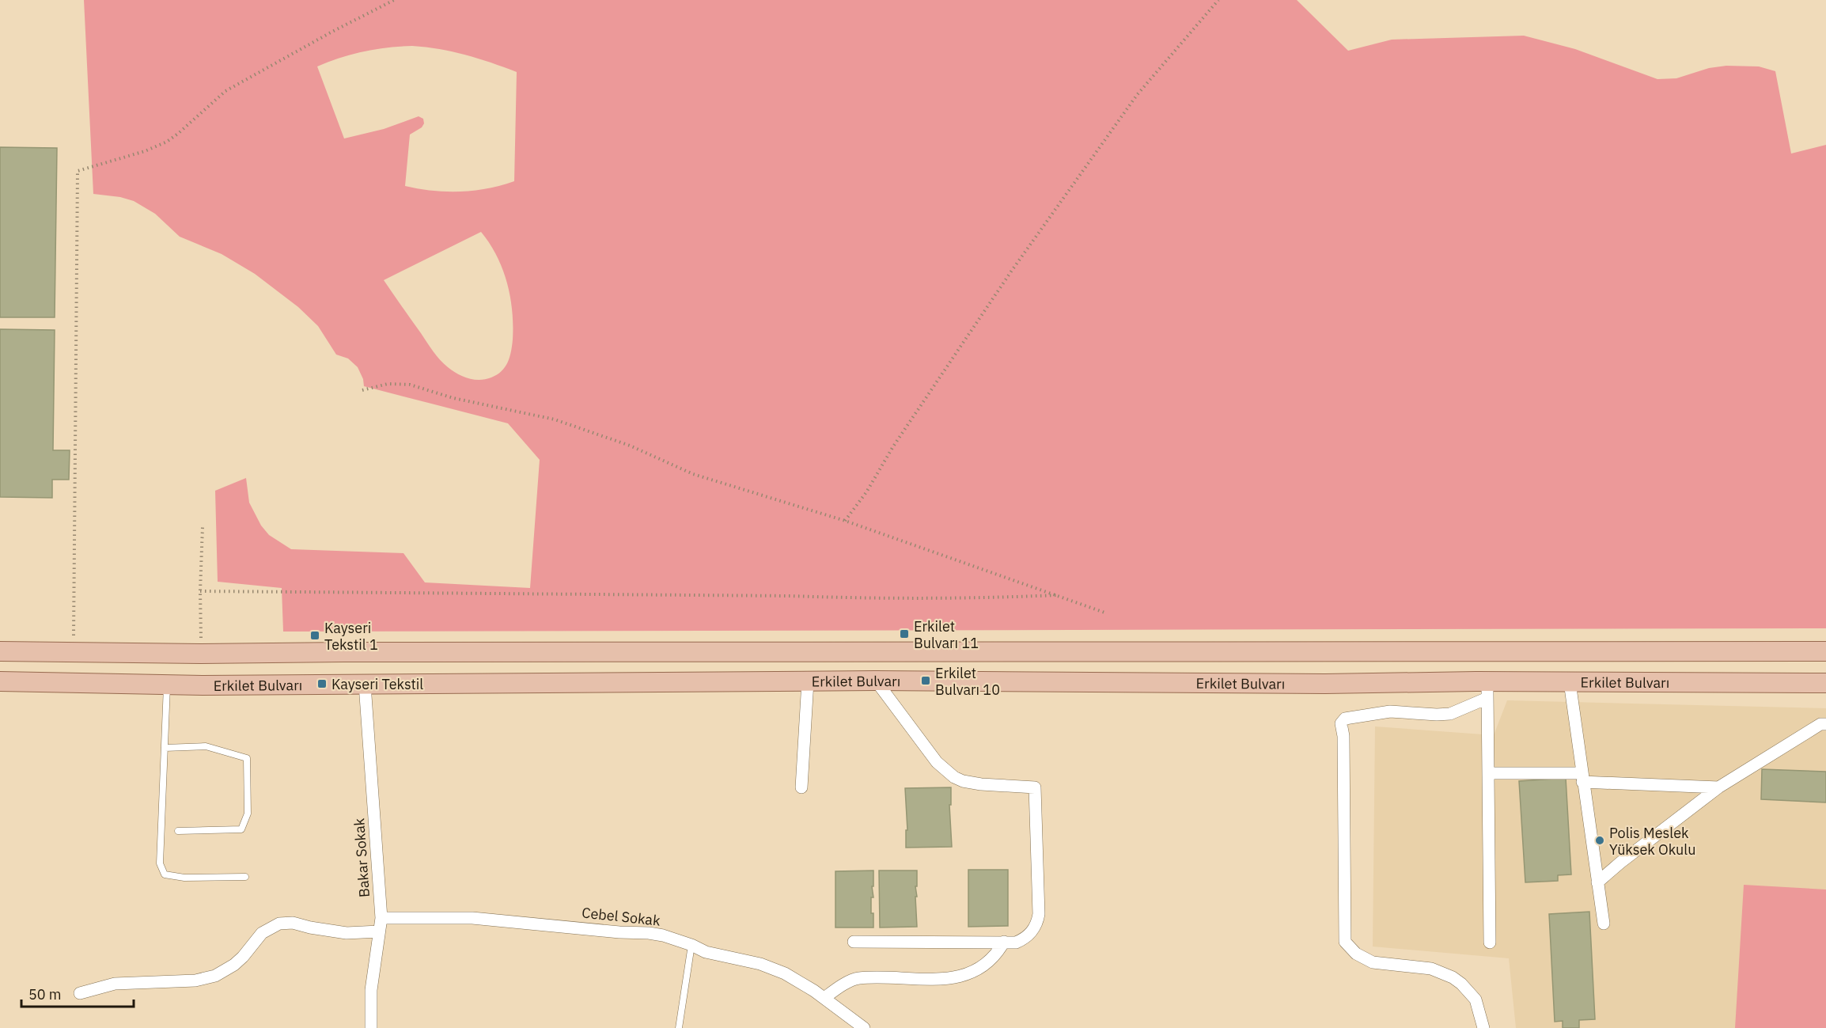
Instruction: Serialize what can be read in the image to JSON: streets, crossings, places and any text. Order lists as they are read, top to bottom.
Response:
{
  "streets": {
    "main road": ["Erkilet Bulvarı"],
    "street": ["Bakar Sokak", "Cebel Sokak"]
  },
  "crossings": [
    ["Erkilet Bulvarı", "Bakar Sokak"],
    ["Bakar Sokak", "Cebel Sokak"]
  ],
  "places": {
    "transit": [
      "Erkilet Bulvarı 11",
      "Kayseri Tekstil 1",
      "Erkilet Bulvarı 10",
      "Kayseri Tekstil"
    ],
    "other": ["Polis Meslek Yüksek Okulu"]
  },
  "scale_bar": "50 m"
}
